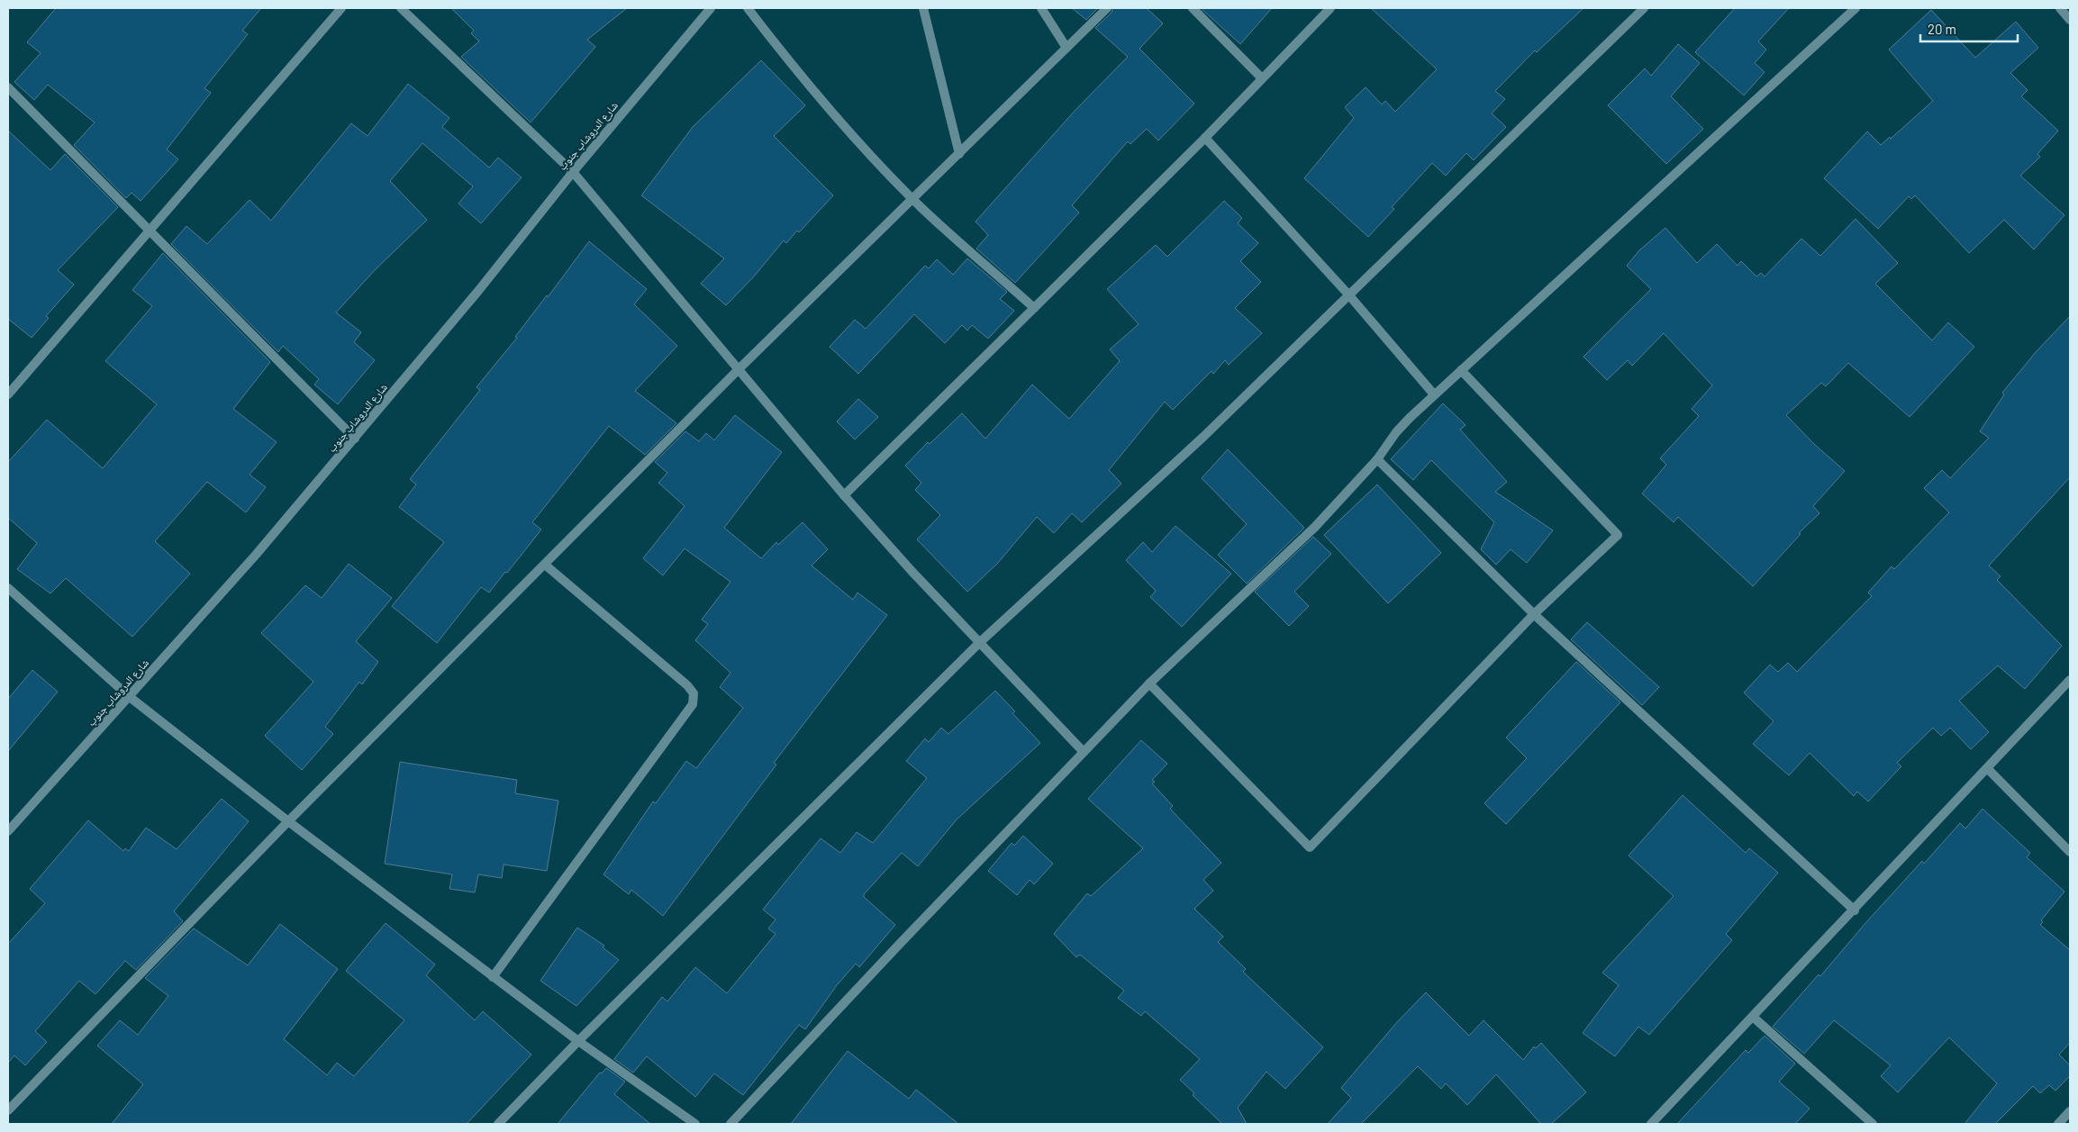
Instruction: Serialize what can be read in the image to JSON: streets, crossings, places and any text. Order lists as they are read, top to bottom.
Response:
{
  "streets": {
    "street": ["شارع الدروشاب جنوب"]
  },
  "scale_bar": "20 m"
}
